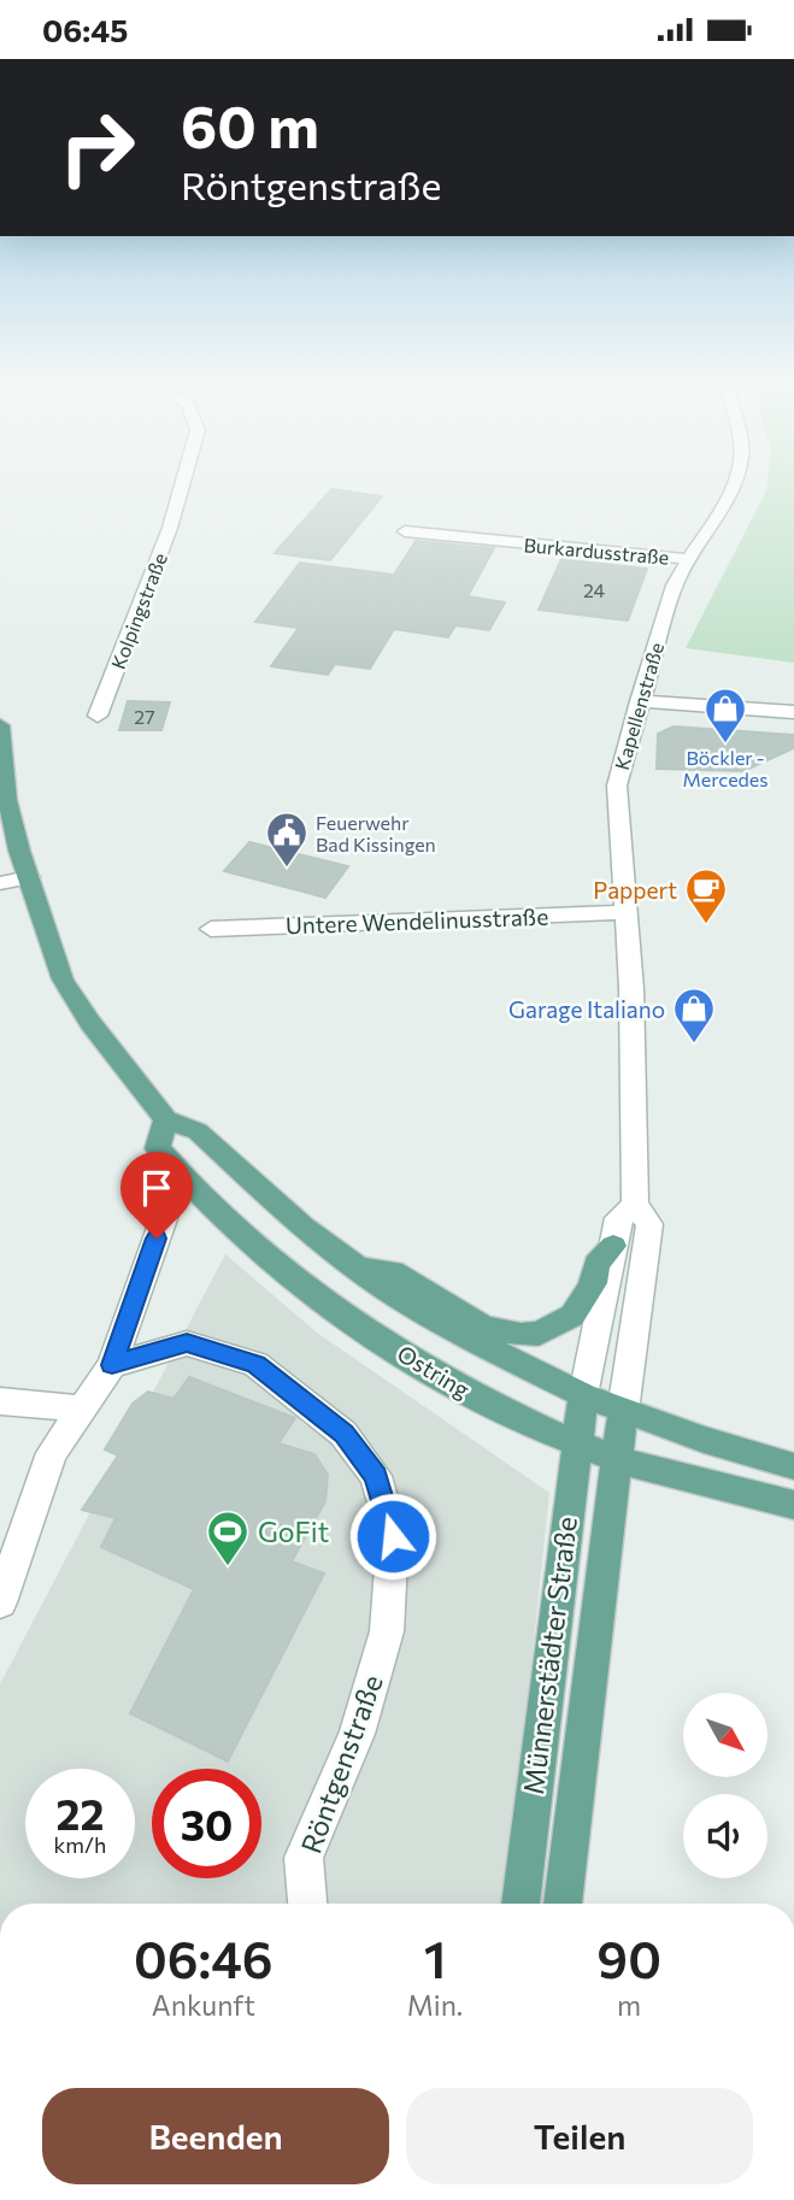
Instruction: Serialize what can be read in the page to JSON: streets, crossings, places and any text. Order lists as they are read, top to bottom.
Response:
{
  "streets": {
    "main road": ["Ostring", "Münnerstädter Straße"],
    "street": [
      "Burkardusstraße",
      "Kolpingstraße",
      "Kapellenstraße",
      "Untere Wendelinusstraße",
      "Röntgenstraße"
    ]
  },
  "crossings": [
    ["Burkardusstraße", "Kapellenstraße"],
    ["Kapellenstraße", "Untere Wendelinusstraße"],
    ["Kapellenstraße", "Ostring"],
    ["Kapellenstraße", "Münnerstädter Straße"],
    ["Ostring", "Münnerstädter Straße"]
  ],
  "places": {
    "shop": ["Böckler - Mercedes", "Garage Italiano"],
    "public building": ["Feuerwehr Bad Kissingen"],
    "cafe": ["Pappert"],
    "sports": ["GoFit"]
  },
  "house_numbers": ["24", "27"],
  "north": "bottom right",
  "page": {
    "status": "06:45",
    "turn": ["60 m", "Röntgenstraße"],
    "speed": "22 km/h",
    "limit": "30",
    "eta": [
      "06:46",
      "Ankunft",
      "1",
      "Min.",
      "90",
      "m"
    ],
    "buttons": ["Beenden", "Teilen"]
  }
}
